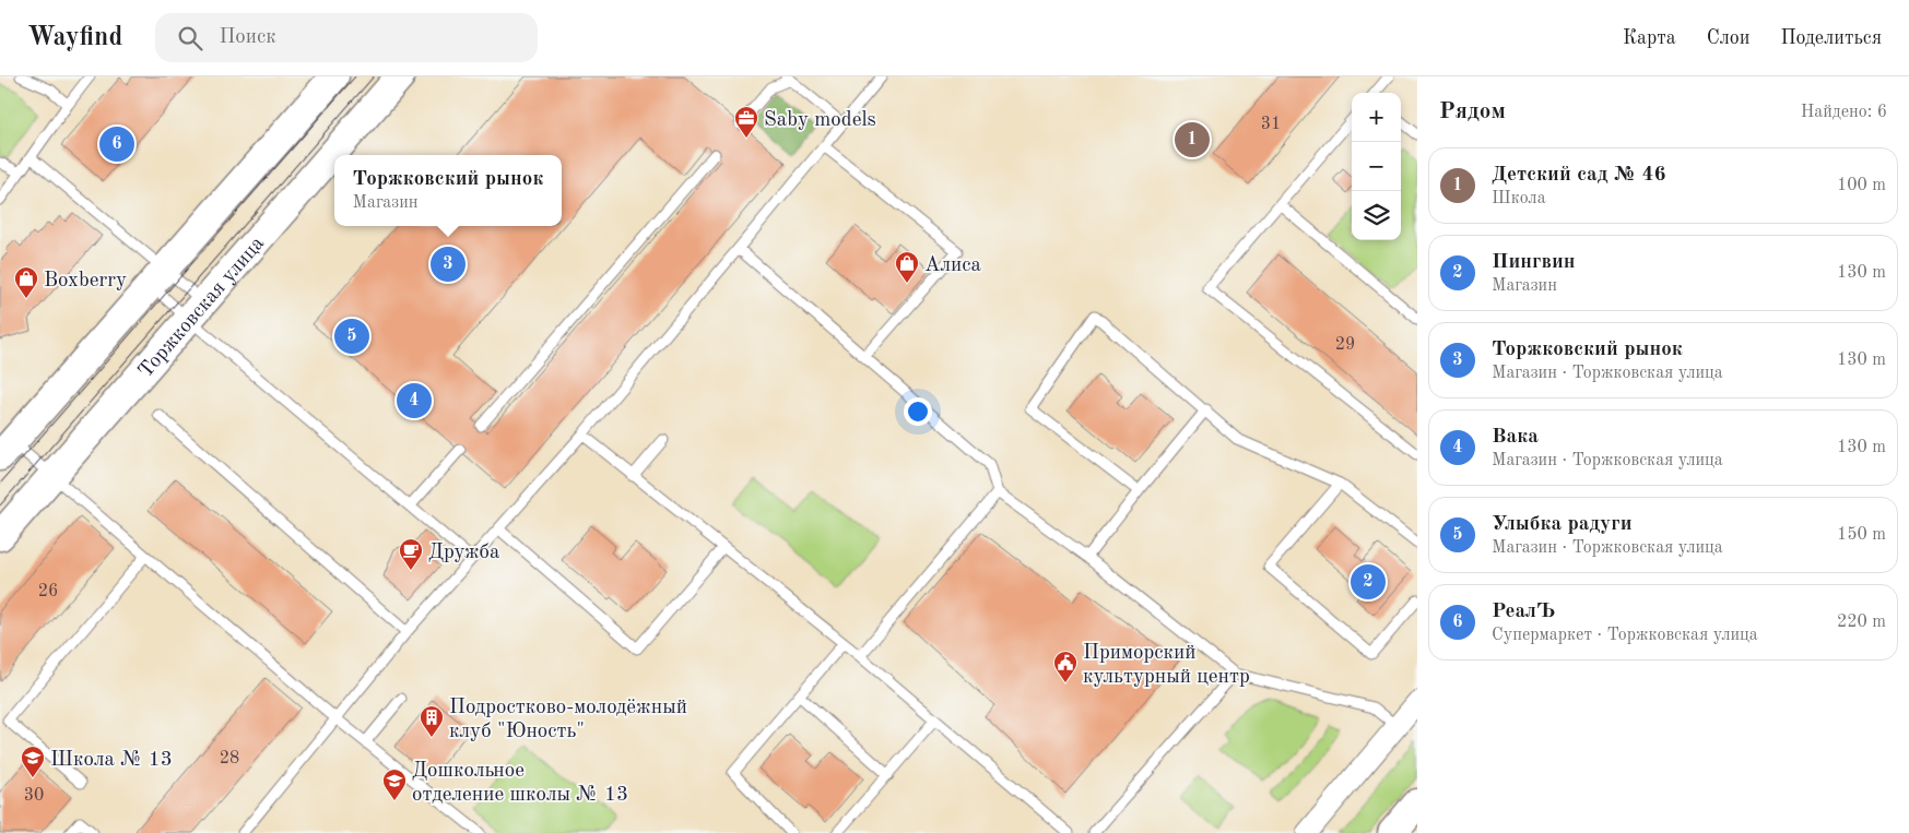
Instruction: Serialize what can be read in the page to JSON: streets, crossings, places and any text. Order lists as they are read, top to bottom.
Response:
{
  "streets": {
    "main road": ["Торжковская улица"]
  },
  "places": {
    "office": ["Saby models"],
    "shop": ["Алиса", "Boxberry"],
    "cafe": ["Дружба"],
    "public building": ["Приморский культурный центр"],
    "building": ["Подростково-молодёжный клуб \"Юность\""],
    "school or university": ["Школа № 13", "Дошкольное отделение школы № 13"]
  },
  "house_numbers": [
    "31",
    "29",
    "26",
    "28",
    "30"
  ],
  "page": {
    "header": "Wayfind",
    "search": "Поиск",
    "nav": ["Карта", "Слои", "Поделиться"],
    "heading": ["Рядом", "Найдено: 6"],
    "map_buttons": ["+", "−"],
    "pins": [
      "1",
      "6",
      "3",
      "5",
      "4",
      "2"
    ],
    "list": [
      {
        "mark": "1",
        "name": "Детский сад № 46",
        "note": "Школа",
        "value": "100 m"
      },
      {
        "mark": "2",
        "name": "Пингвин",
        "note": "Магазин",
        "value": "130 m"
      },
      {
        "mark": "3",
        "name": "Торжковский рынок",
        "note": "Магазин · Торжковская улица",
        "value": "130 m"
      },
      {
        "mark": "4",
        "name": "Вака",
        "note": "Магазин · Торжковская улица",
        "value": "130 m"
      },
      {
        "mark": "5",
        "name": "Улыбка радуги",
        "note": "Магазин · Торжковская улица",
        "value": "150 m"
      },
      {
        "mark": "6",
        "name": "РеалЪ",
        "note": "Супермаркет · Торжковская улица",
        "value": "220 m"
      }
    ],
    "popup": ["Торжковский рынок", "Магазин"]
  }
}
